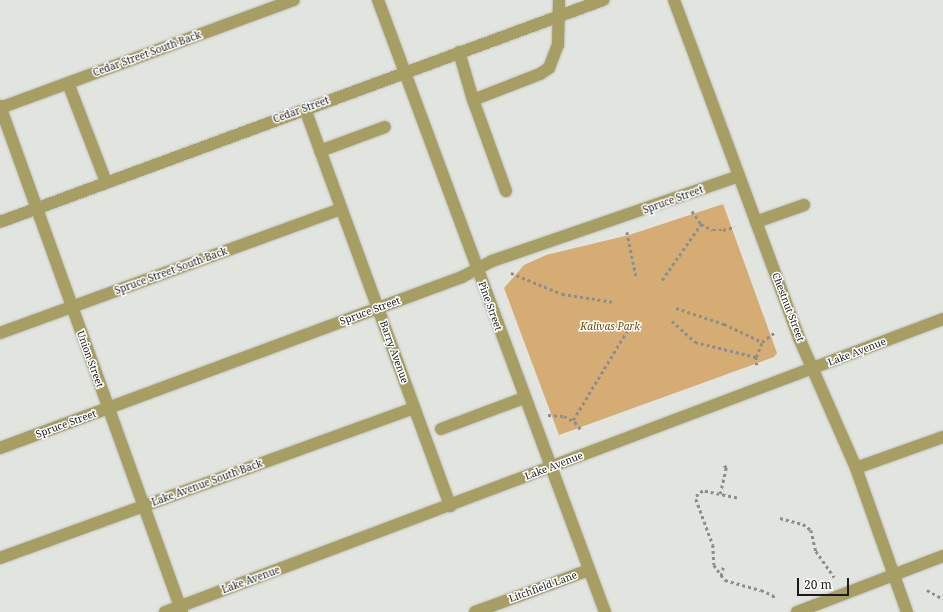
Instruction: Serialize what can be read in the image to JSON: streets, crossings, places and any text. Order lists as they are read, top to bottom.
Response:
{
  "streets": {
    "street": [
      "Cedar Street South Back",
      "Cedar Street",
      "Spruce Street",
      "Spruce Street South Back",
      "Pine Street",
      "Chestnut Street",
      "Barry Avenue",
      "Lake Avenue",
      "Union Street",
      "Lake Avenue South Back",
      "Litchfield Lane"
    ]
  },
  "crossings": [
    ["Cedar Street South Back", "Union Street"],
    ["Cedar Street", "Pine Street"],
    ["Cedar Street", "Barry Avenue"],
    ["Cedar Street", "Union Street"],
    ["Spruce Street", "Pine Street"],
    ["Spruce Street", "Chestnut Street"],
    ["Spruce Street", "Barry Avenue"],
    ["Spruce Street", "Union Street"],
    ["Spruce Street South Back", "Barry Avenue"],
    ["Spruce Street South Back", "Union Street"],
    ["Pine Street", "Lake Avenue"],
    ["Pine Street", "Litchfield Lane"],
    ["Chestnut Street", "Lake Avenue"],
    ["Barry Avenue", "Lake Avenue"],
    ["Barry Avenue", "Lake Avenue South Back"],
    ["Lake Avenue", "Union Street"],
    ["Union Street", "Lake Avenue South Back"]
  ],
  "parks": ["Kalivas Park"],
  "scale_bar": "20 m"
}
